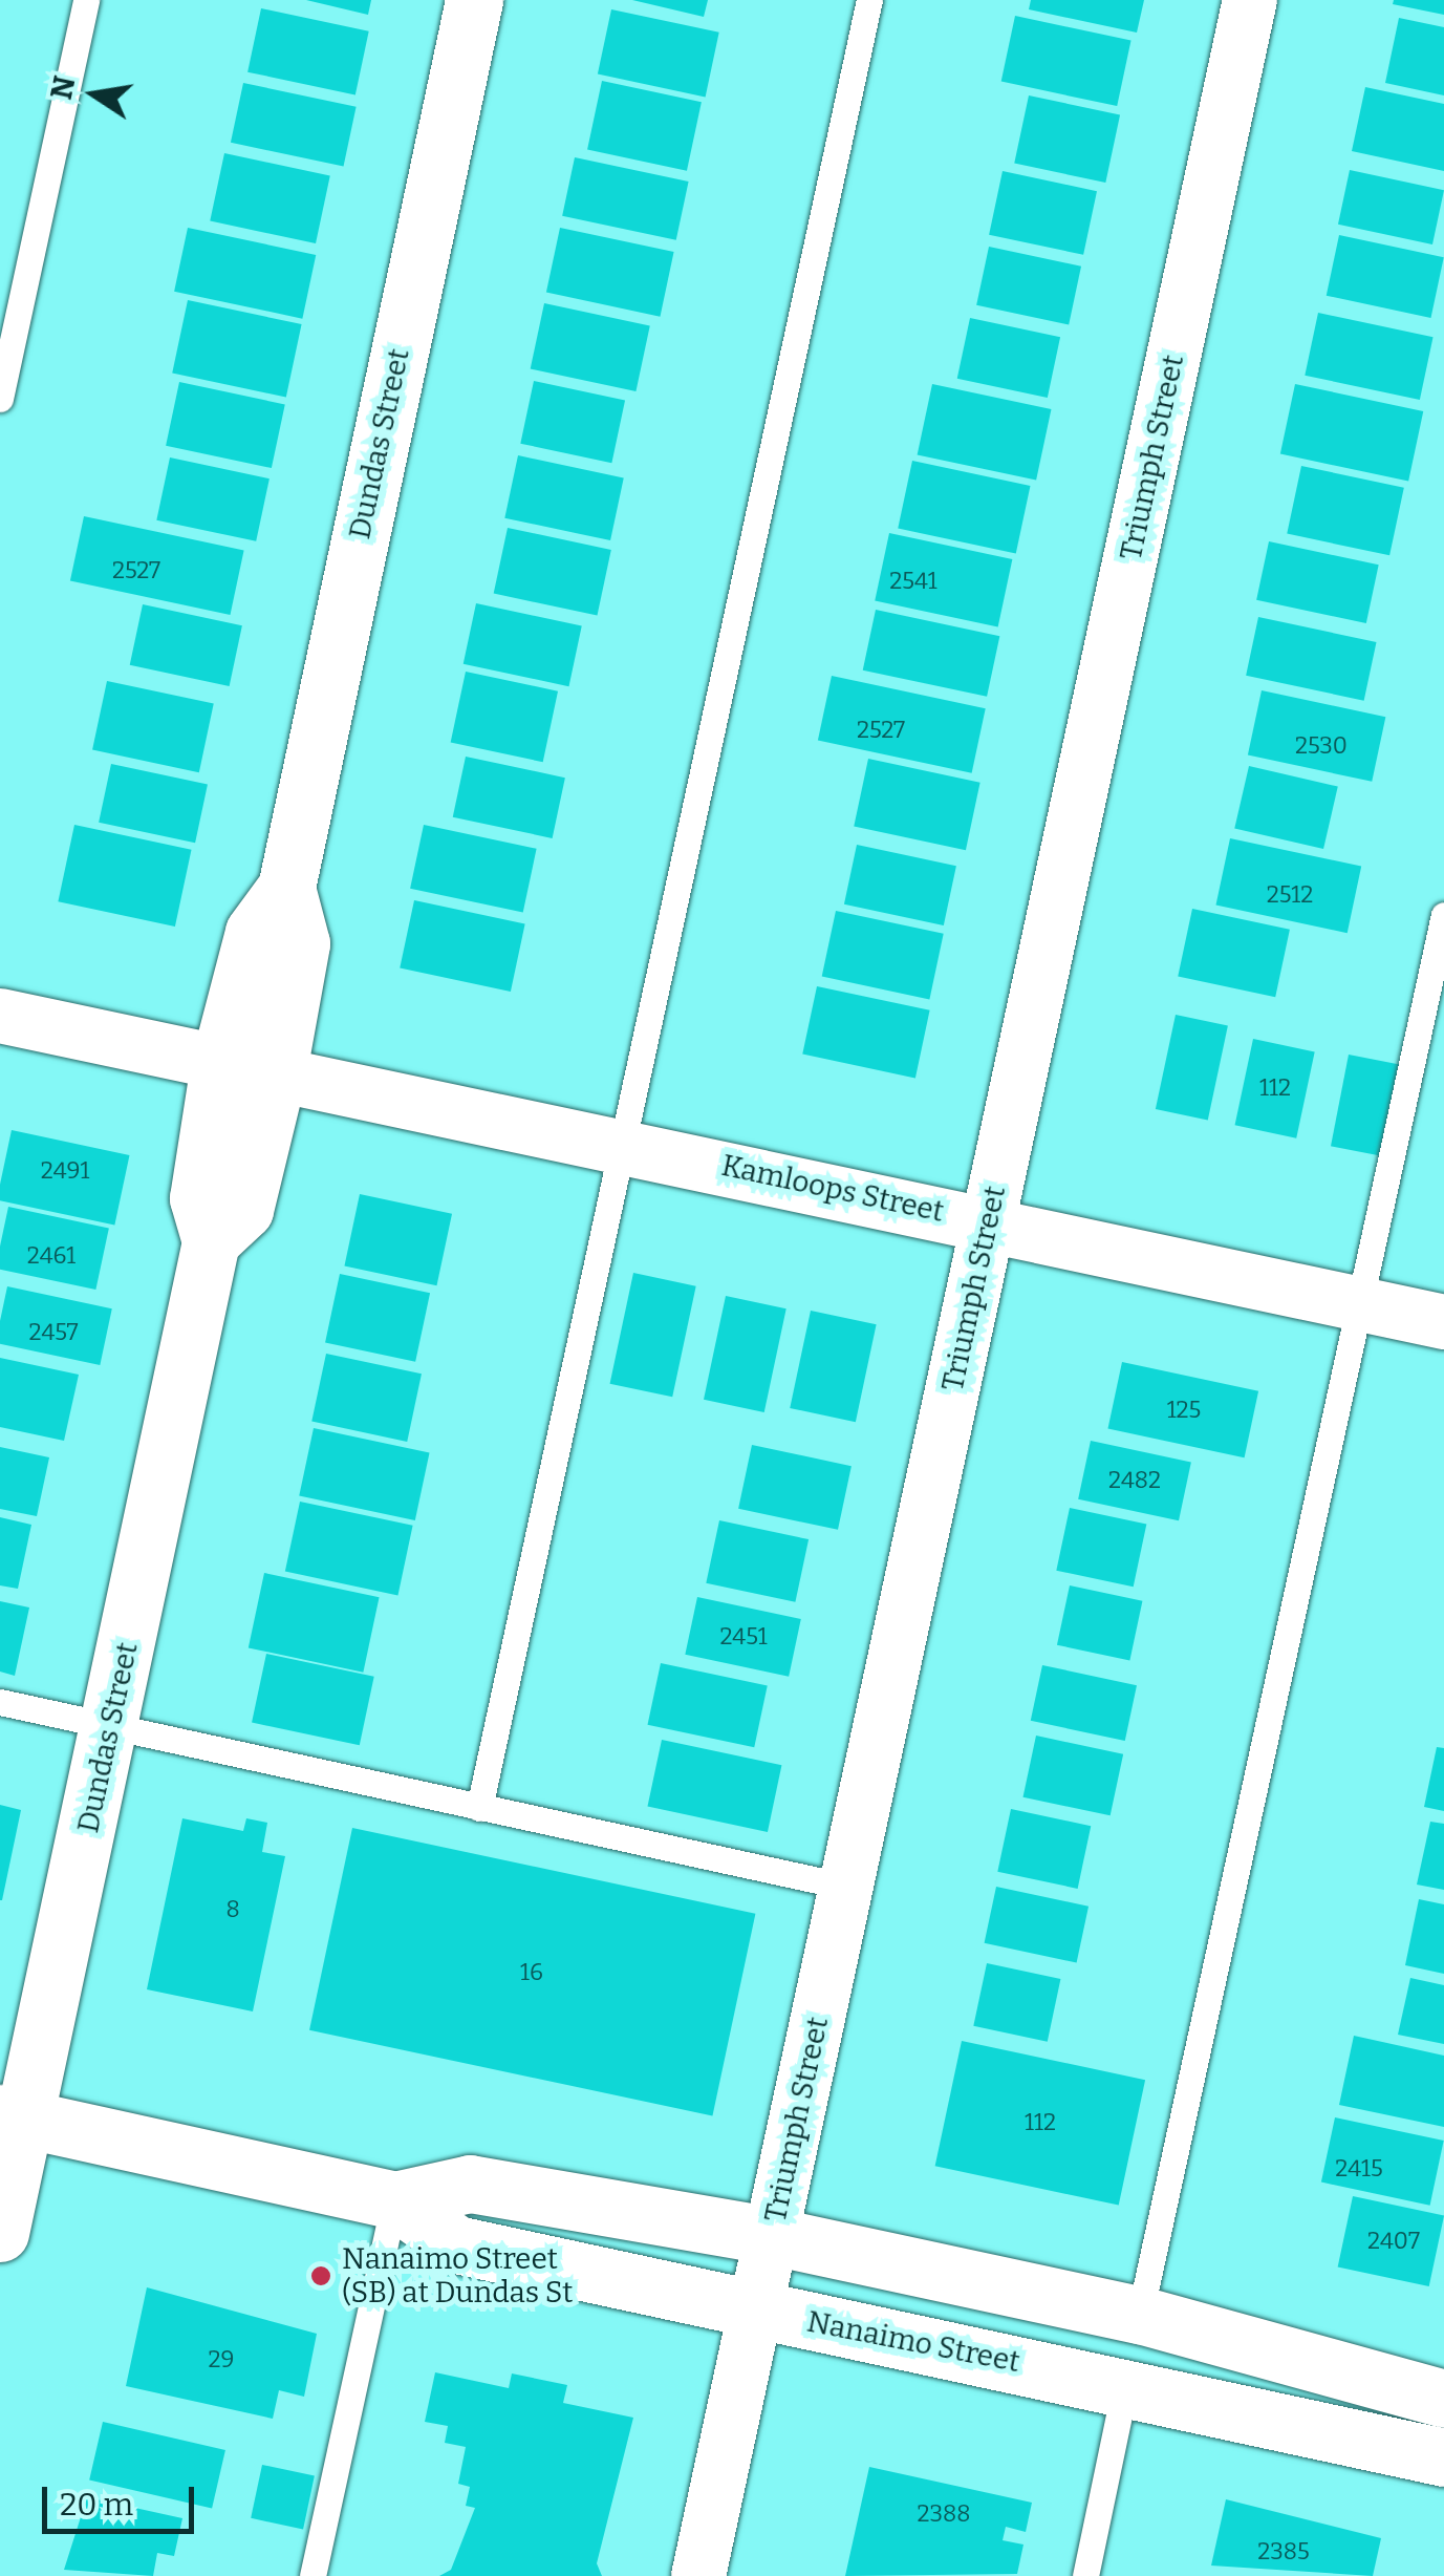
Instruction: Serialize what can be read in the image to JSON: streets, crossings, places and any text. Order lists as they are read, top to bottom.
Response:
{
  "streets": {
    "main road": ["Dundas Street", "Nanaimo Street"],
    "street": ["Triumph Street", "Kamloops Street"]
  },
  "crossings": [
    ["Dundas Street", "Kamloops Street"],
    ["Dundas Street", "Nanaimo Street"],
    ["Triumph Street", "Kamloops Street"],
    ["Triumph Street", "Nanaimo Street"]
  ],
  "places": ["Nanaimo Street (SB) at Dundas St"],
  "house_numbers": [
    "2527",
    "2541",
    "2527",
    "2530",
    "2512",
    "112",
    "2491",
    "2461",
    "2457",
    "125",
    "2482",
    "2451",
    "8",
    "16",
    "112",
    "2415",
    "2407",
    "29",
    "2388",
    "2385"
  ],
  "scale_bar": "20 m",
  "north": "left"
}
